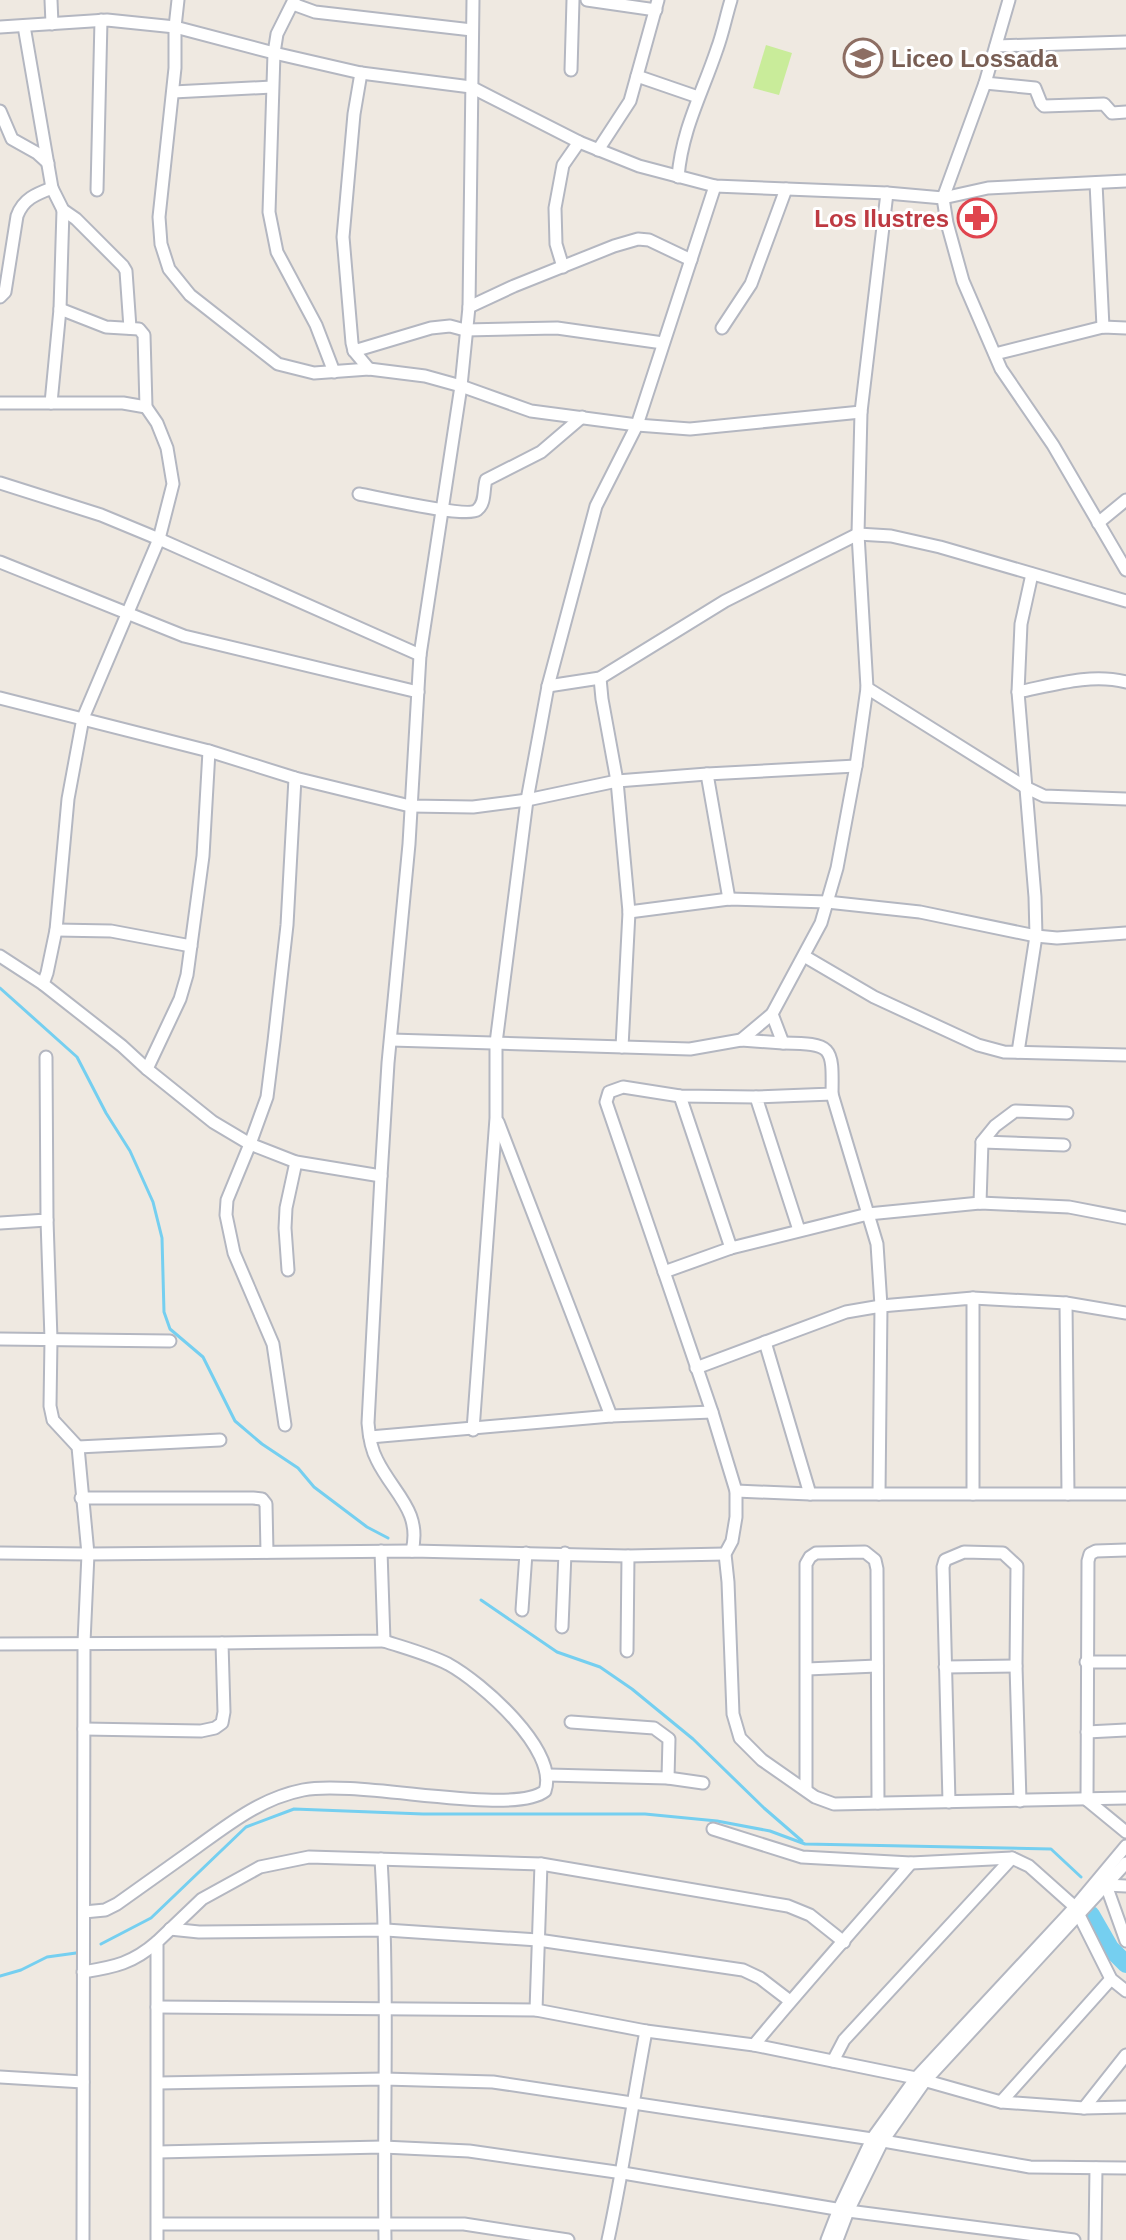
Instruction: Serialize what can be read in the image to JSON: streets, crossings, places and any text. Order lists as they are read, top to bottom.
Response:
{
  "places": {
    "school or university": ["Liceo Lossada"],
    "pharmacy": ["Los Ilustres"]
  }
}
